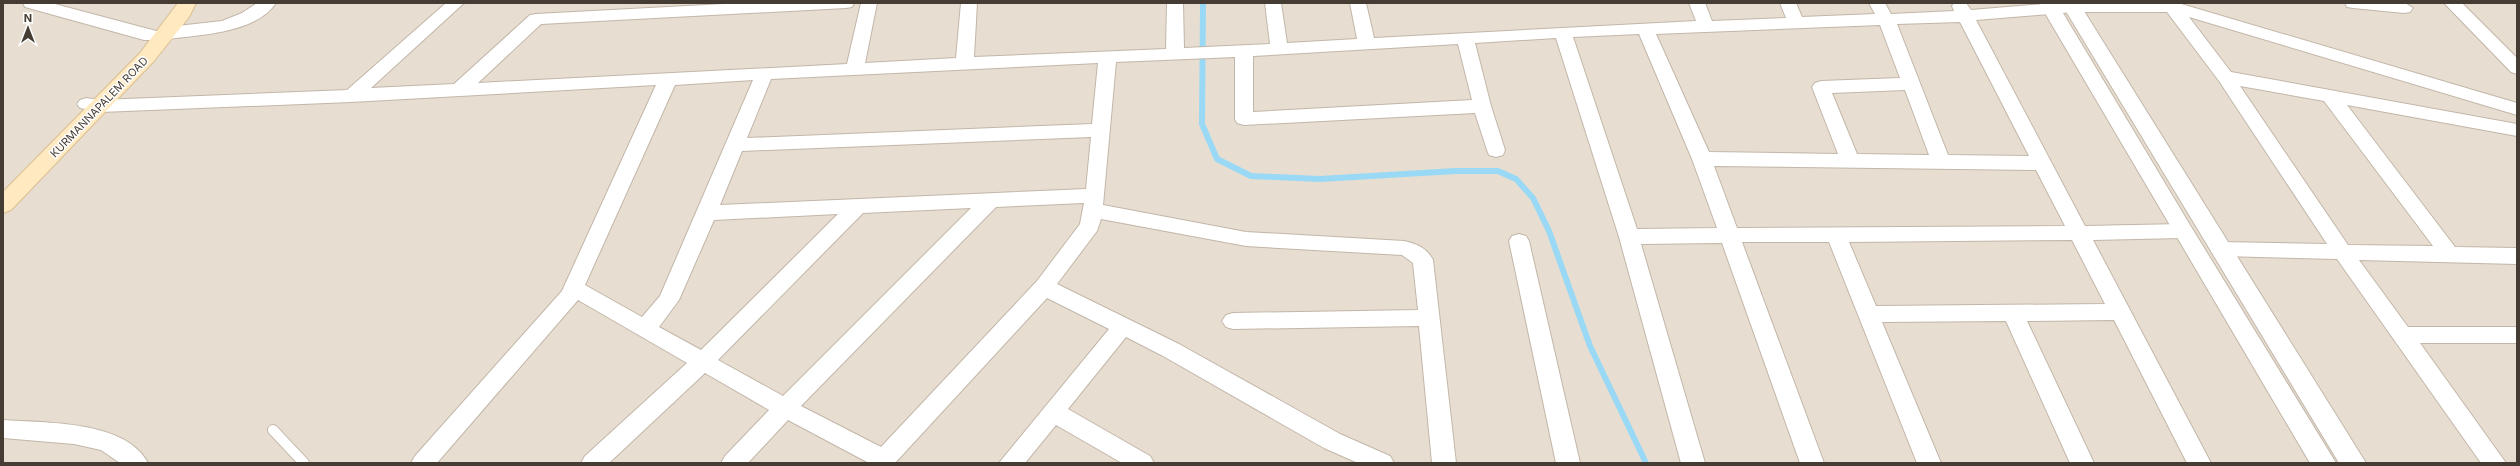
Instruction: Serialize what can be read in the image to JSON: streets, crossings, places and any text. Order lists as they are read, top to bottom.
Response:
{
  "streets": {
    "main road": ["KURMANNAPALEM ROAD"]
  },
  "north": "top"
}
